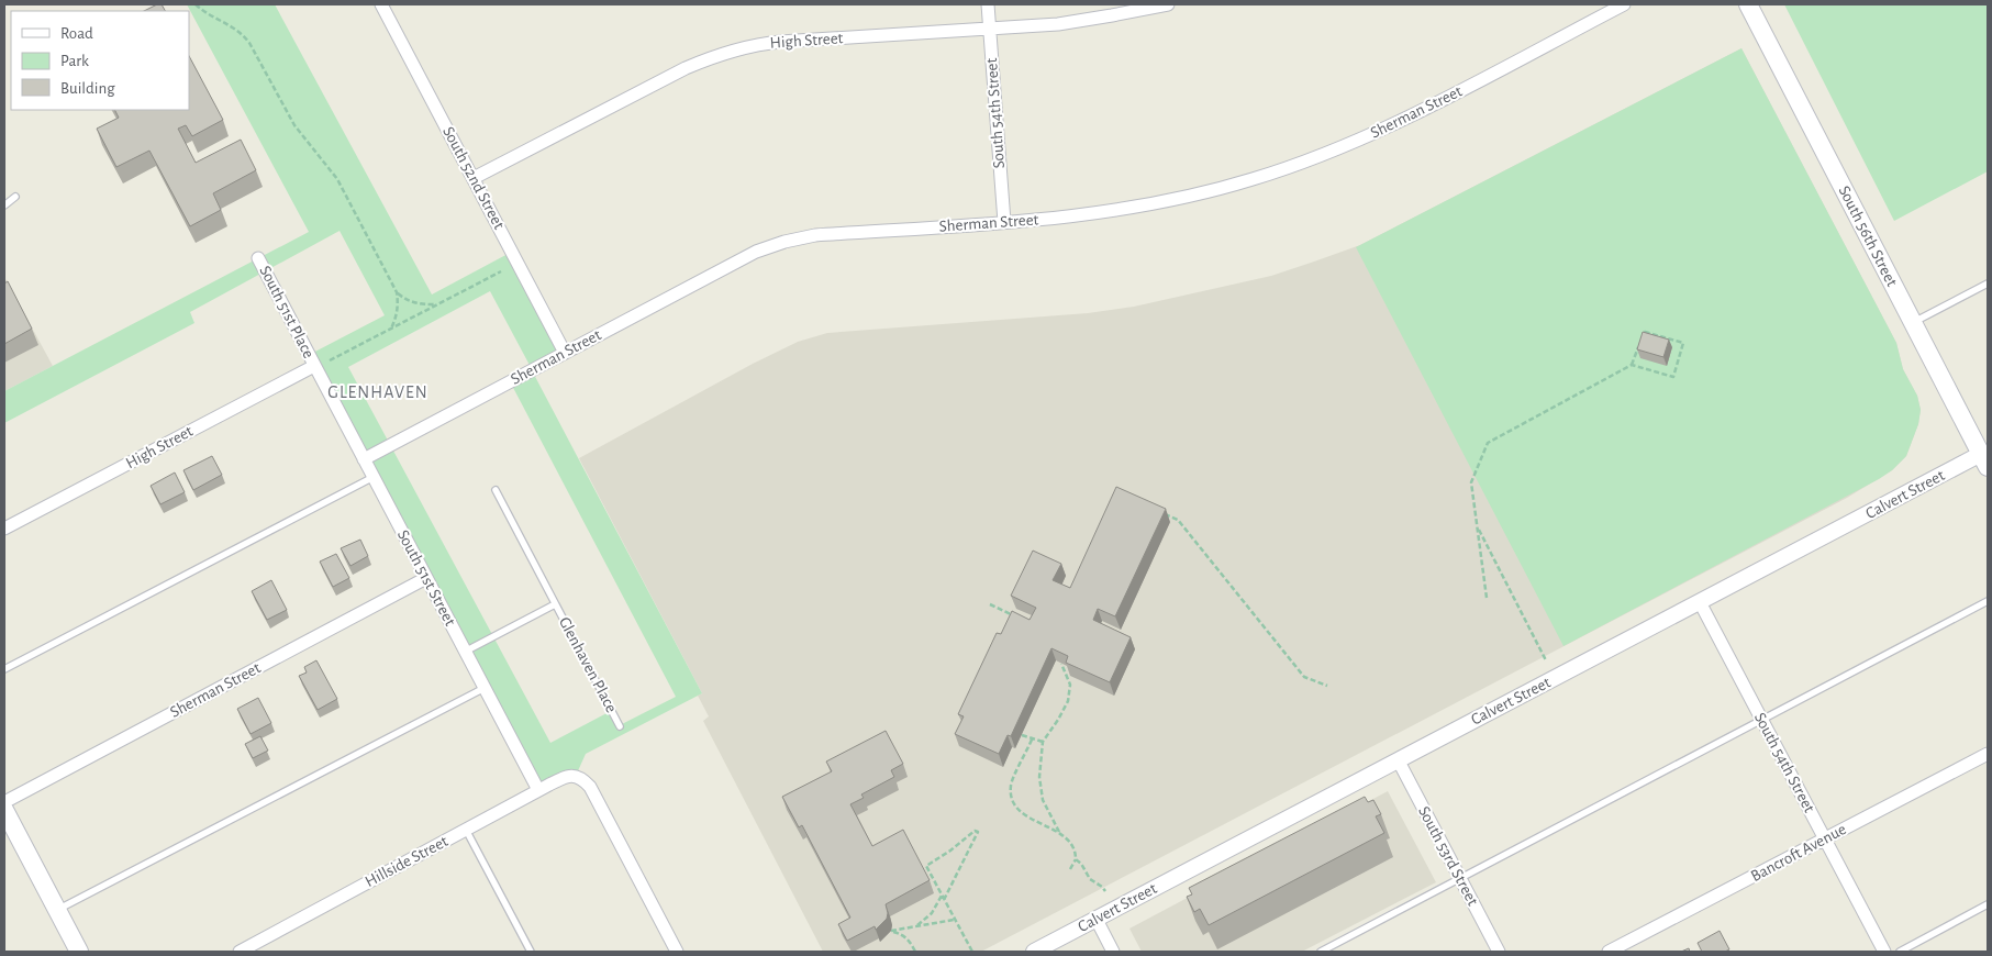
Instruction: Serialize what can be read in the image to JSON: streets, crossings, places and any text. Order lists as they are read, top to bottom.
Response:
{
  "streets": {
    "main road": ["South 56th Street"],
    "street": [
      "High Street",
      "Sherman Street",
      "South 54th Street",
      "South 52nd Street",
      "South 51st Place",
      "Calvert Street",
      "South 51st Street",
      "Bancroft Avenue",
      "South 53rd Street",
      "Hillside Street"
    ],
    "lane": ["Glenhaven Place"]
  },
  "crossings": [
    ["High Street", "South 54th Street"],
    ["High Street", "South 52nd Street"],
    ["High Street", "South 51st Place"],
    ["High Street", "South 51st Street"],
    ["Sherman Street", "South 54th Street"],
    ["Sherman Street", "South 52nd Street"],
    ["Sherman Street", "South 51st Street"],
    ["South 54th Street", "Calvert Street"],
    ["South 54th Street", "Bancroft Avenue"],
    ["South 56th Street", "Calvert Street"],
    ["South 51st Place", "South 51st Street"],
    ["Calvert Street", "South 53rd Street"],
    ["South 51st Street", "Glenhaven Place"],
    ["South 51st Street", "Hillside Street"]
  ],
  "districts": ["GLENHAVEN"],
  "legend": ["Road", "Park", "Building"]
}
